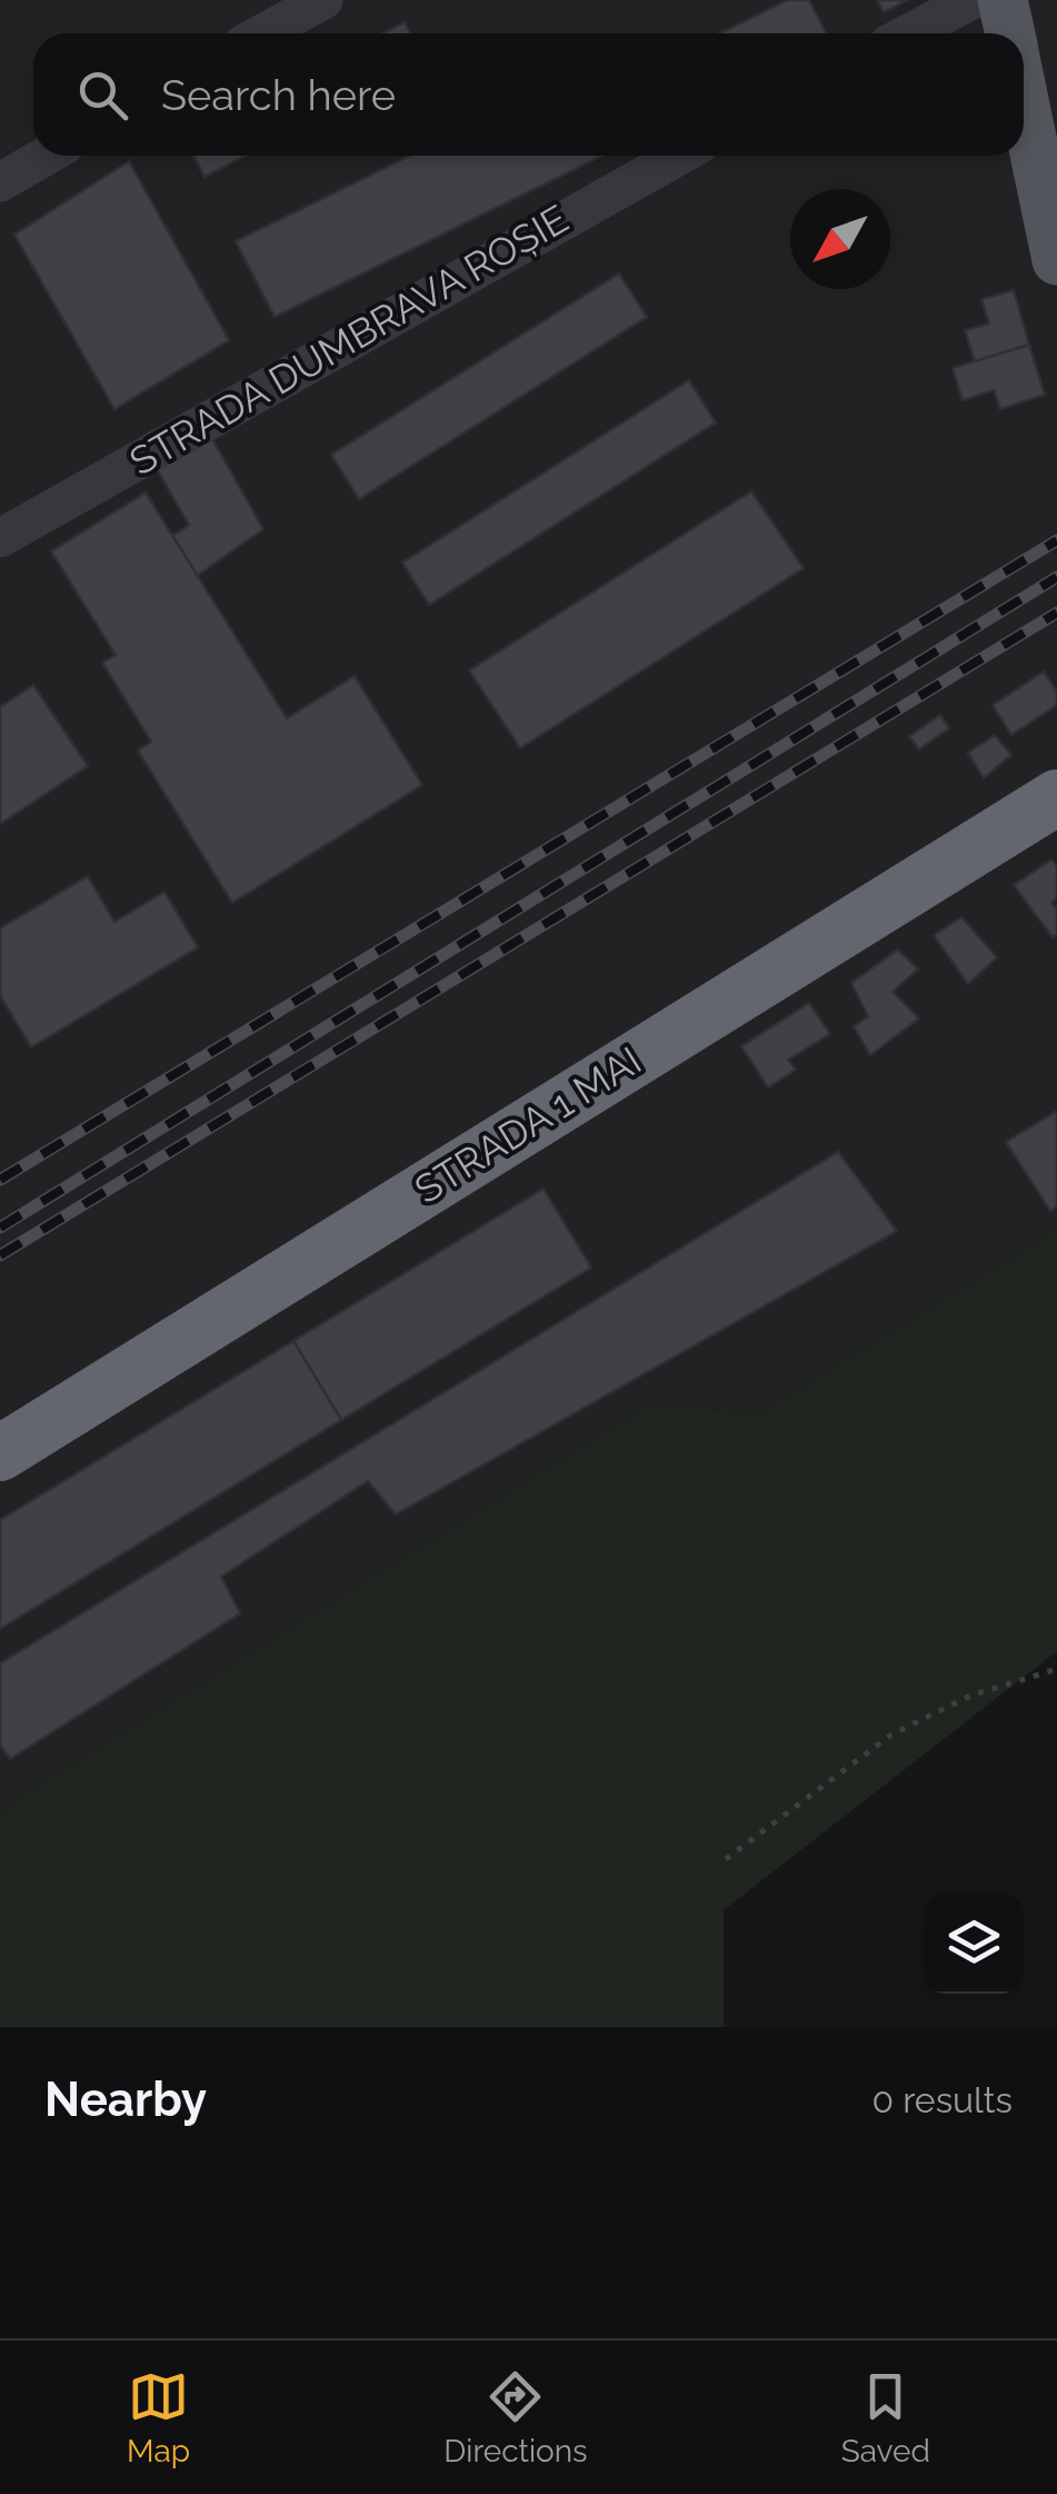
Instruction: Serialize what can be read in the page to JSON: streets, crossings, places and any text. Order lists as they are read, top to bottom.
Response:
{
  "streets": {
    "highway": ["STRADA 1 MAI"],
    "lane": ["STRADA DUMBRAVA ROȘIE"]
  },
  "north": "bottom left",
  "page": {
    "search": "Search here",
    "heading": ["Nearby", "0 results"],
    "nav": ["Map", "Directions", "Saved"]
  }
}
